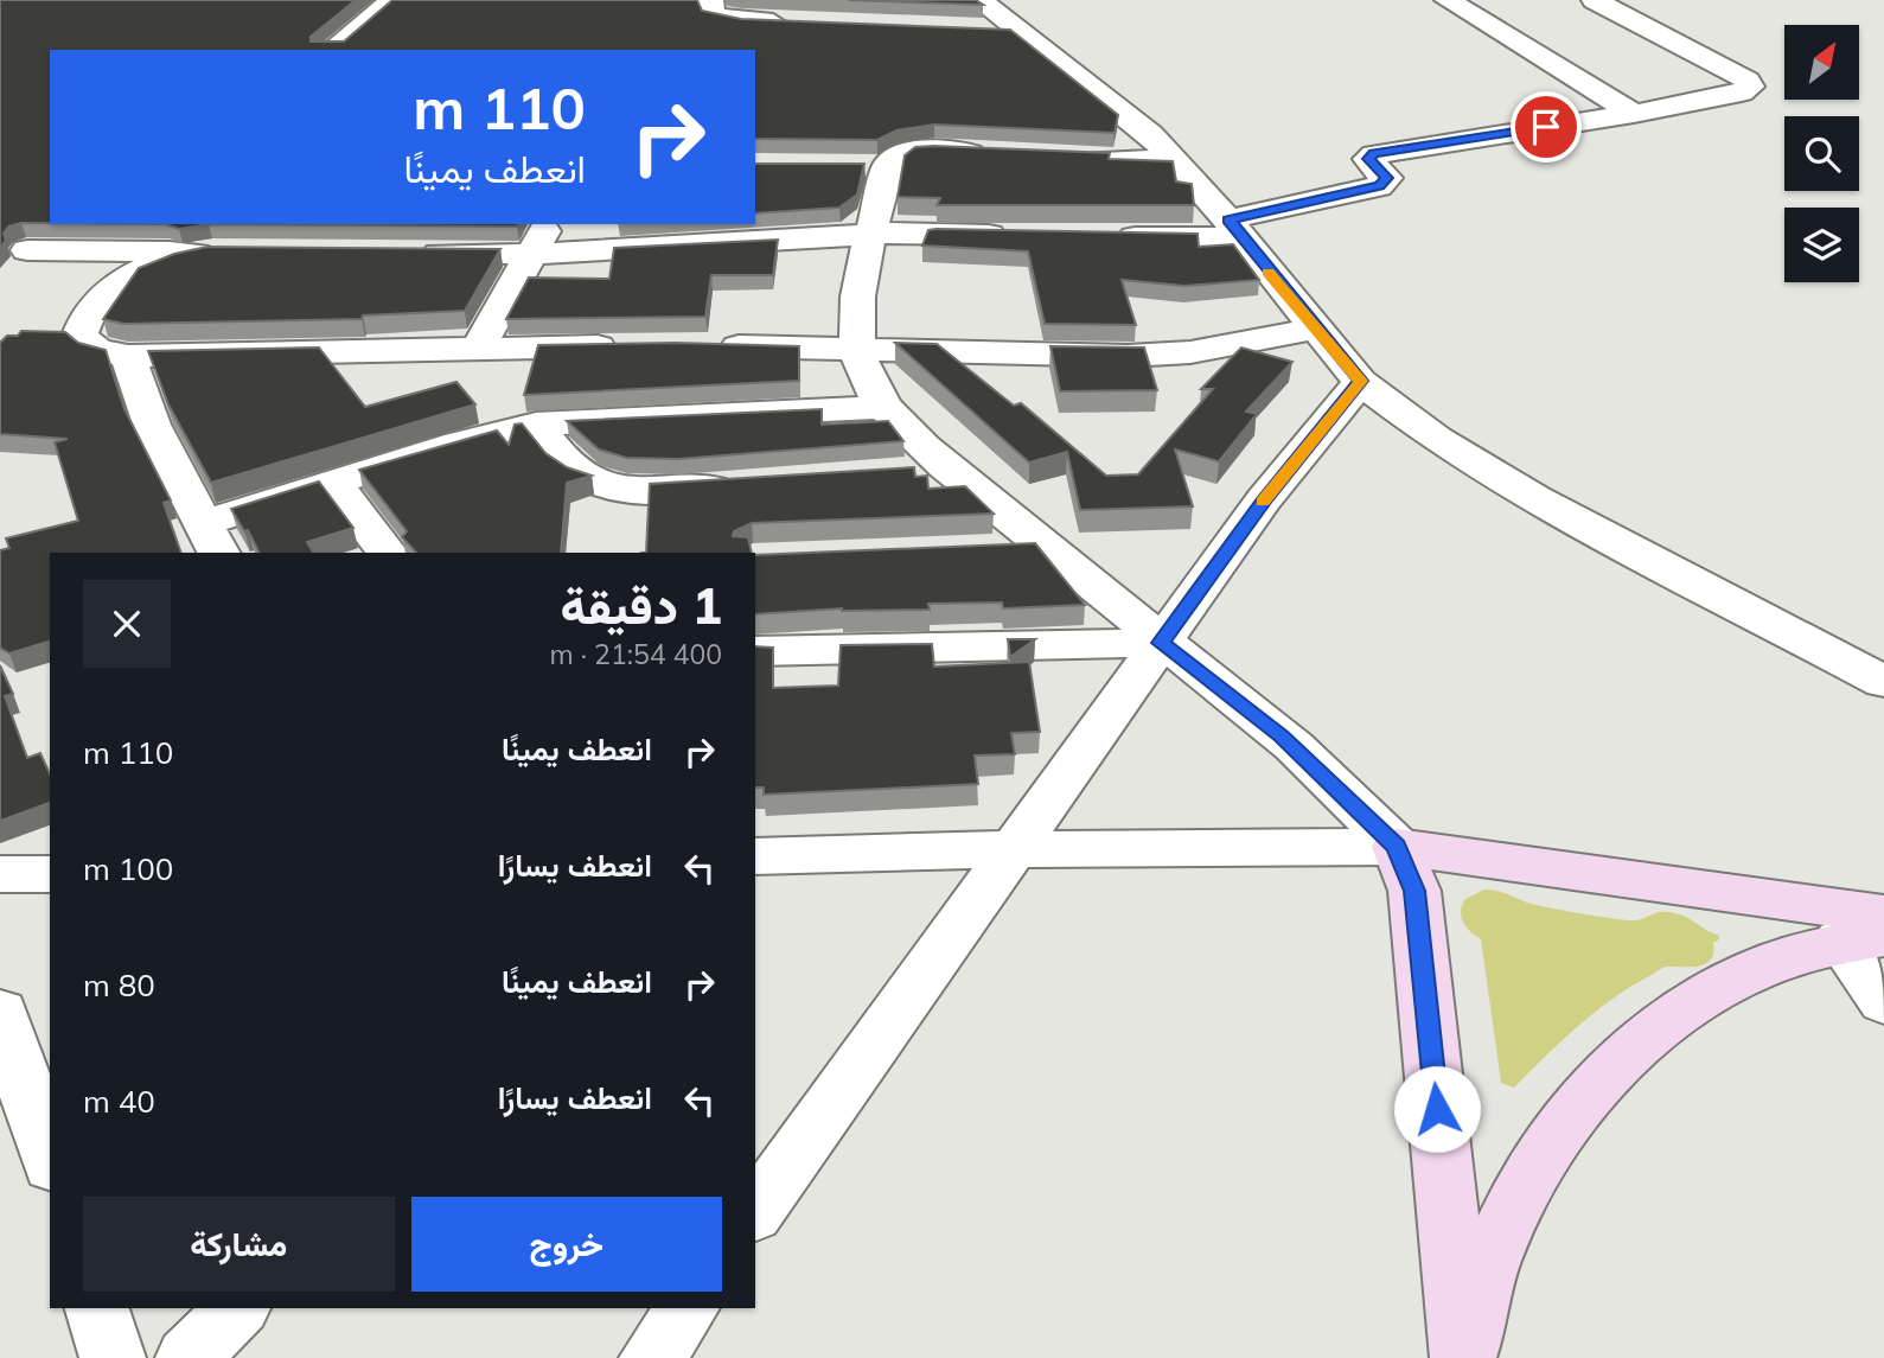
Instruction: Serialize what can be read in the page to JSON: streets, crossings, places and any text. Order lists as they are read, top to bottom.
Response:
{
  "north": "top right",
  "page": {
    "turn": ["110 m", "انعطف يمينًا"],
    "heading": ["1 دقيقة", "400 m · 21:54"],
    "list": [
      {
        "name": "انعطف يمينًا",
        "value": "110 m"
      },
      {
        "name": "انعطف يسارًا",
        "value": "100 m"
      },
      {
        "name": "انعطف يمينًا",
        "value": "80 m"
      },
      {
        "name": "انعطف يسارًا",
        "value": "40 m"
      }
    ],
    "buttons": ["خروج", "مشاركة"]
  }
}
